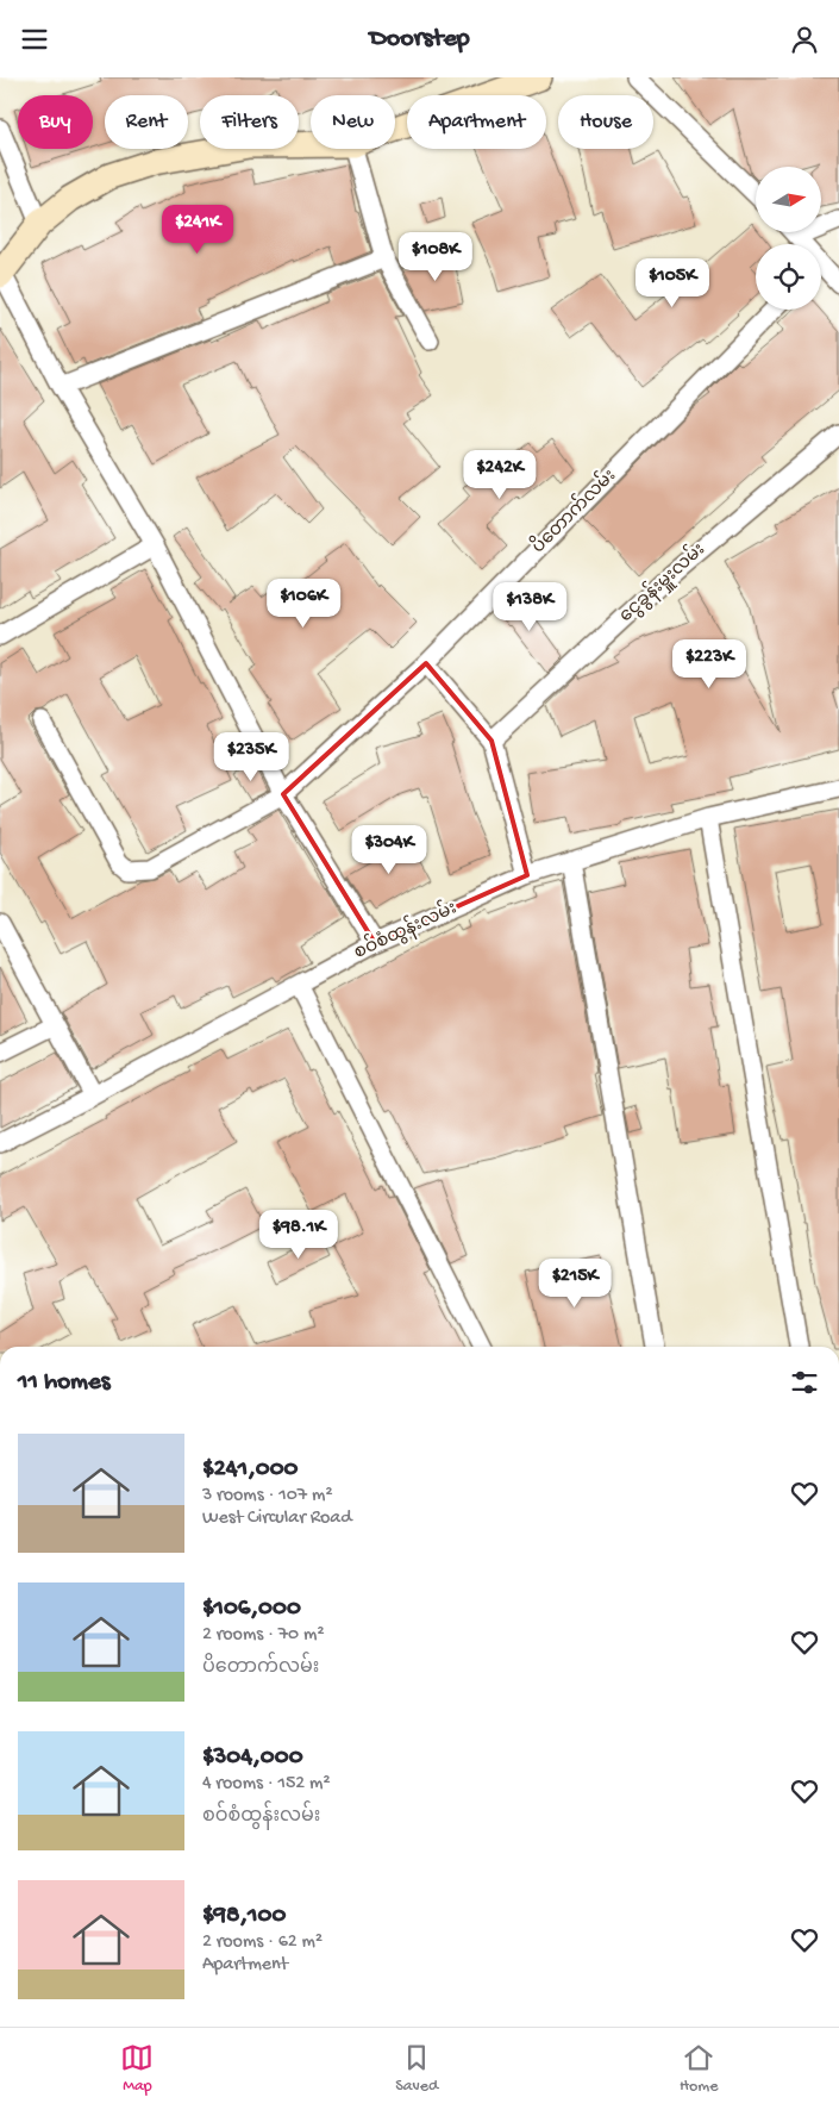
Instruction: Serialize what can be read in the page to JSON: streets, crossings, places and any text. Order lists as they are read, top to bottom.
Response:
{
  "streets": {
    "street": ["ပိတောက်လမ်း", "ငွေခွန်းမှူးလမ်း", "စဝ်စံထွန်းလမ်း"]
  },
  "north": "right",
  "page": {
    "header": "Doorstep",
    "chip": [
      "Buy",
      "Rent",
      "Filters",
      "New",
      "Apartment",
      "House"
    ],
    "price": [
      "$241K",
      "$108K",
      "$105K",
      "$242K",
      "$106K",
      "$138K",
      "$223K",
      "$235K",
      "$304K",
      "$98.1K",
      "$215K"
    ],
    "heading": "11 homes",
    "list": [
      {
        "name": "$241,000",
        "note": "3 rooms · 107 m² · West Circular Road"
      },
      {
        "name": "$106,000",
        "note": "2 rooms · 70 m² · ပိတောက်လမ်း"
      },
      {
        "name": "$304,000",
        "note": "4 rooms · 152 m² · စဝ်စံထွန်းလမ်း"
      },
      {
        "name": "$98,100",
        "note": "2 rooms · 62 m² · Apartment"
      }
    ],
    "tabs": ["Map", "Saved", "Home"]
  }
}
